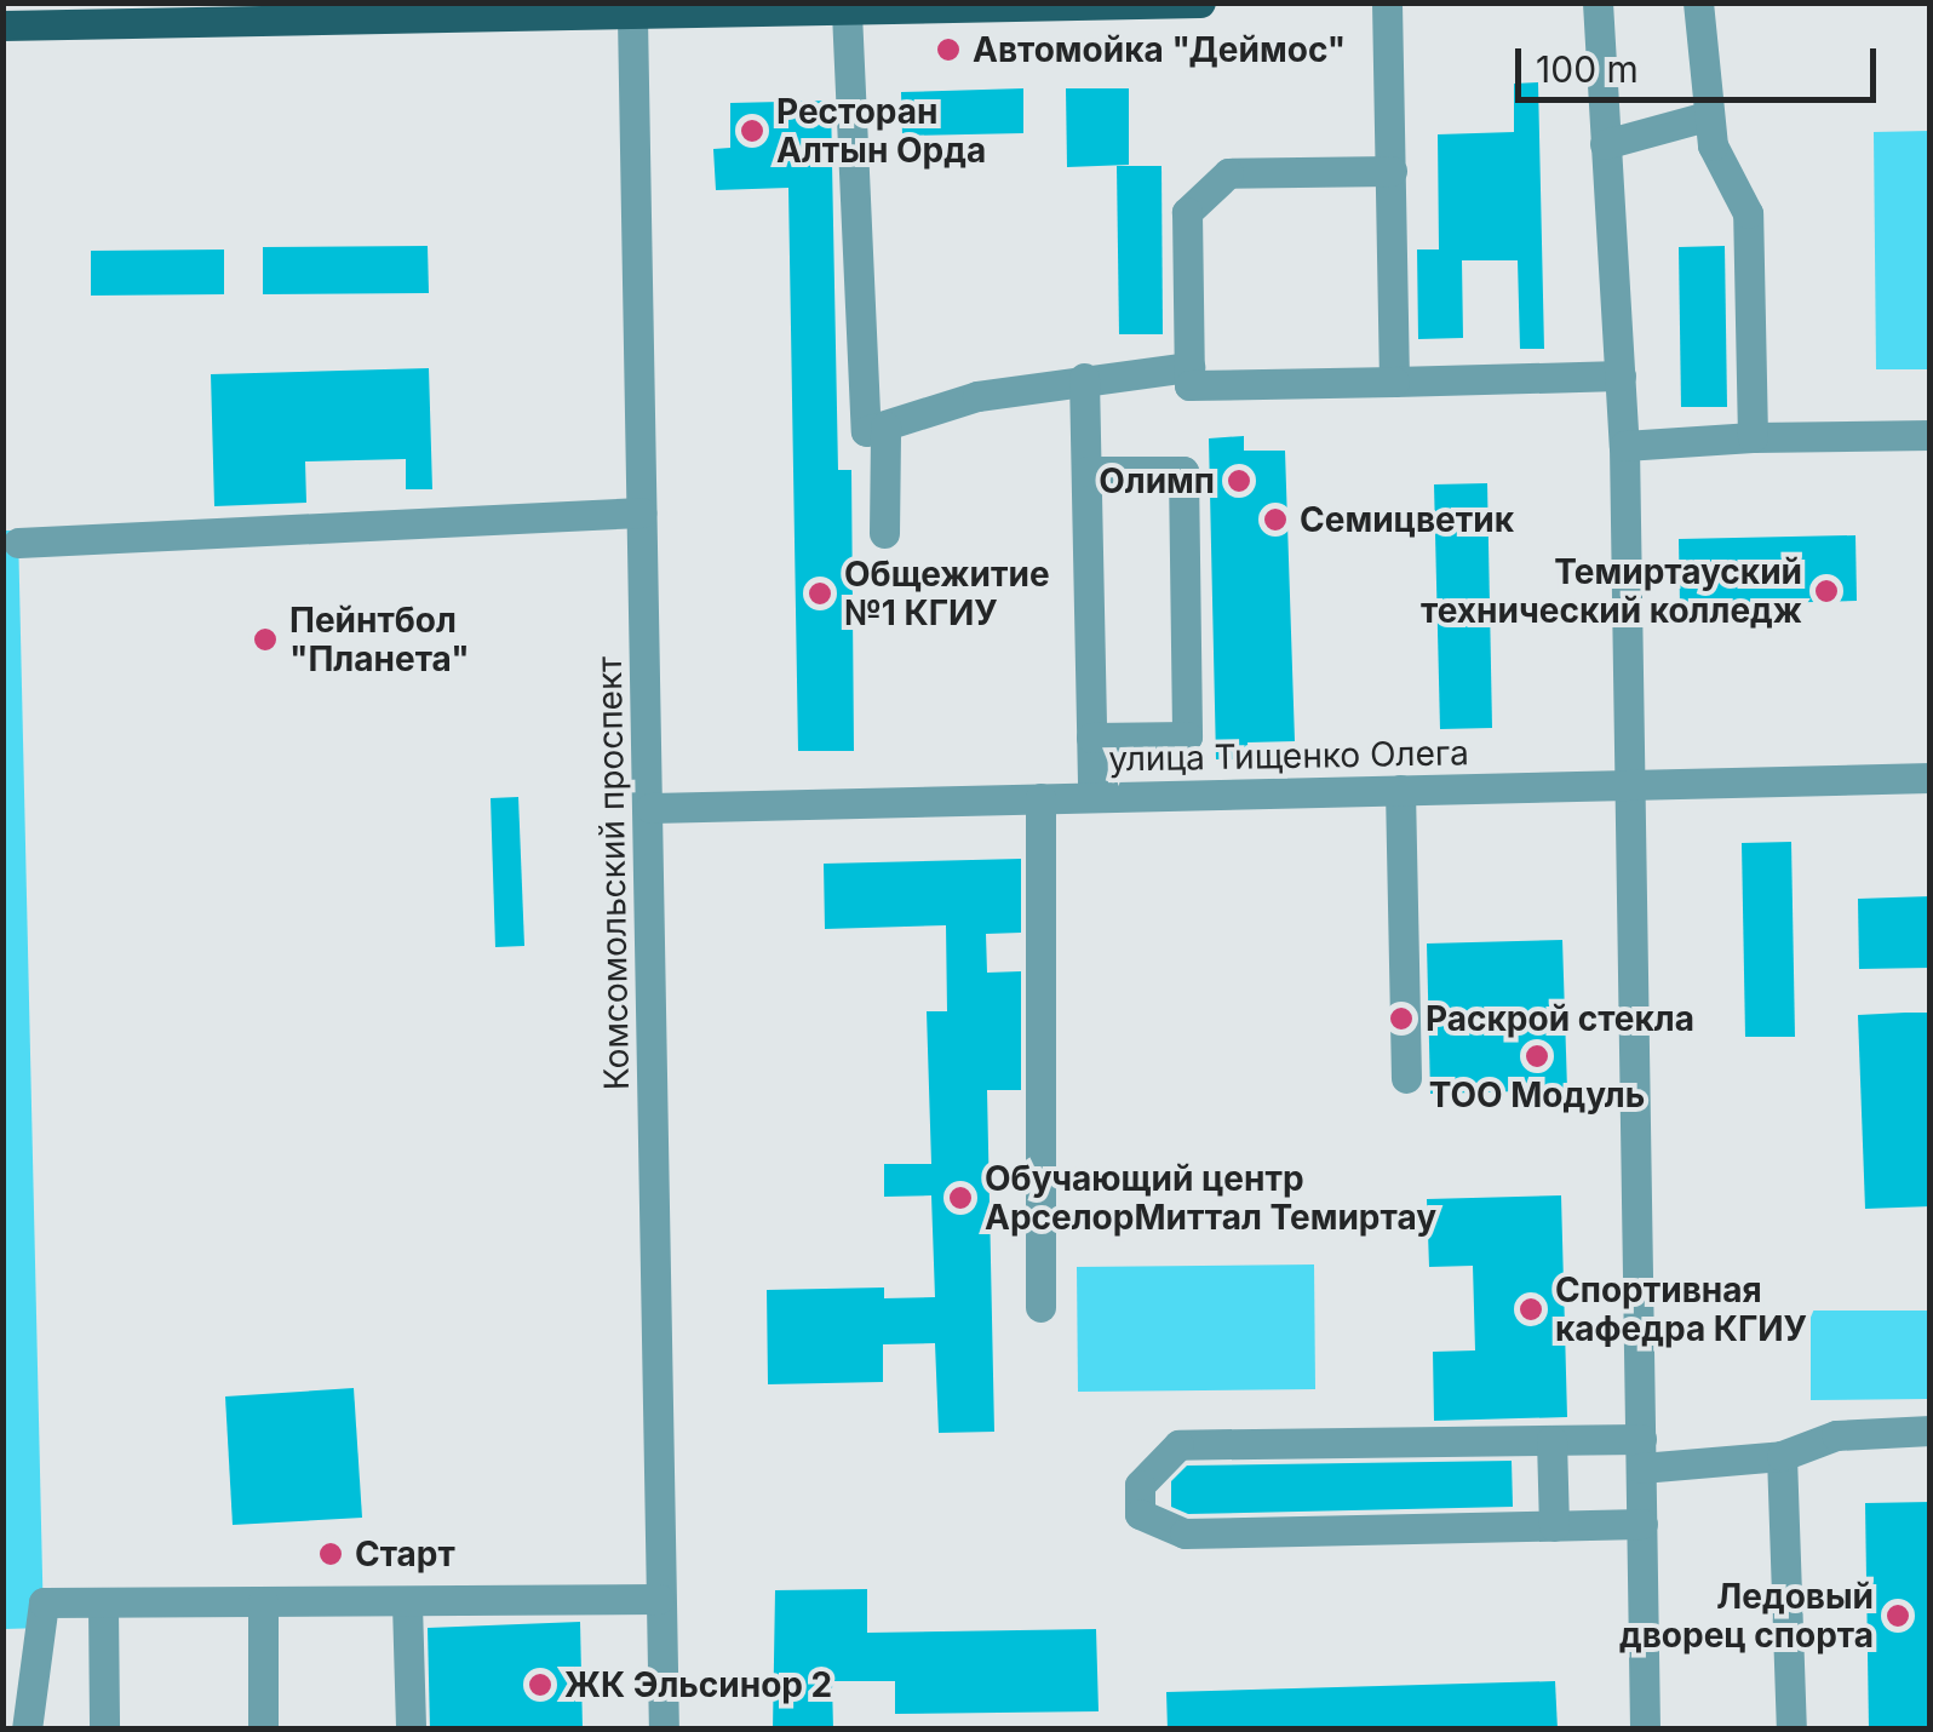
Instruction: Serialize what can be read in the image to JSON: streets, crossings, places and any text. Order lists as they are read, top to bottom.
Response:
{
  "streets": {
    "street": ["улица Тищенко Олега", "Комсомольский проспект"]
  },
  "crossings": [
    ["улица Тищенко Олега", "Комсомольский проспект"]
  ],
  "places": [
    "Автомойка \"Деймос\"",
    "Ресторан Алтын Орда",
    "Олимп",
    "Семицветик",
    "Темиртауский технический колледж",
    "Общежитие №1 КГИУ",
    "Пейнтбол \"Планета\"",
    "Раскрой стекла",
    "ТОО Модуль",
    "Обучающий центр АрселорМиттал Темиртау",
    "Спортивная кафедра КГИУ",
    "Старт",
    "Ледовый дворец спорта",
    "ЖК Эльсинор 2"
  ],
  "scale_bar": "100 m"
}
